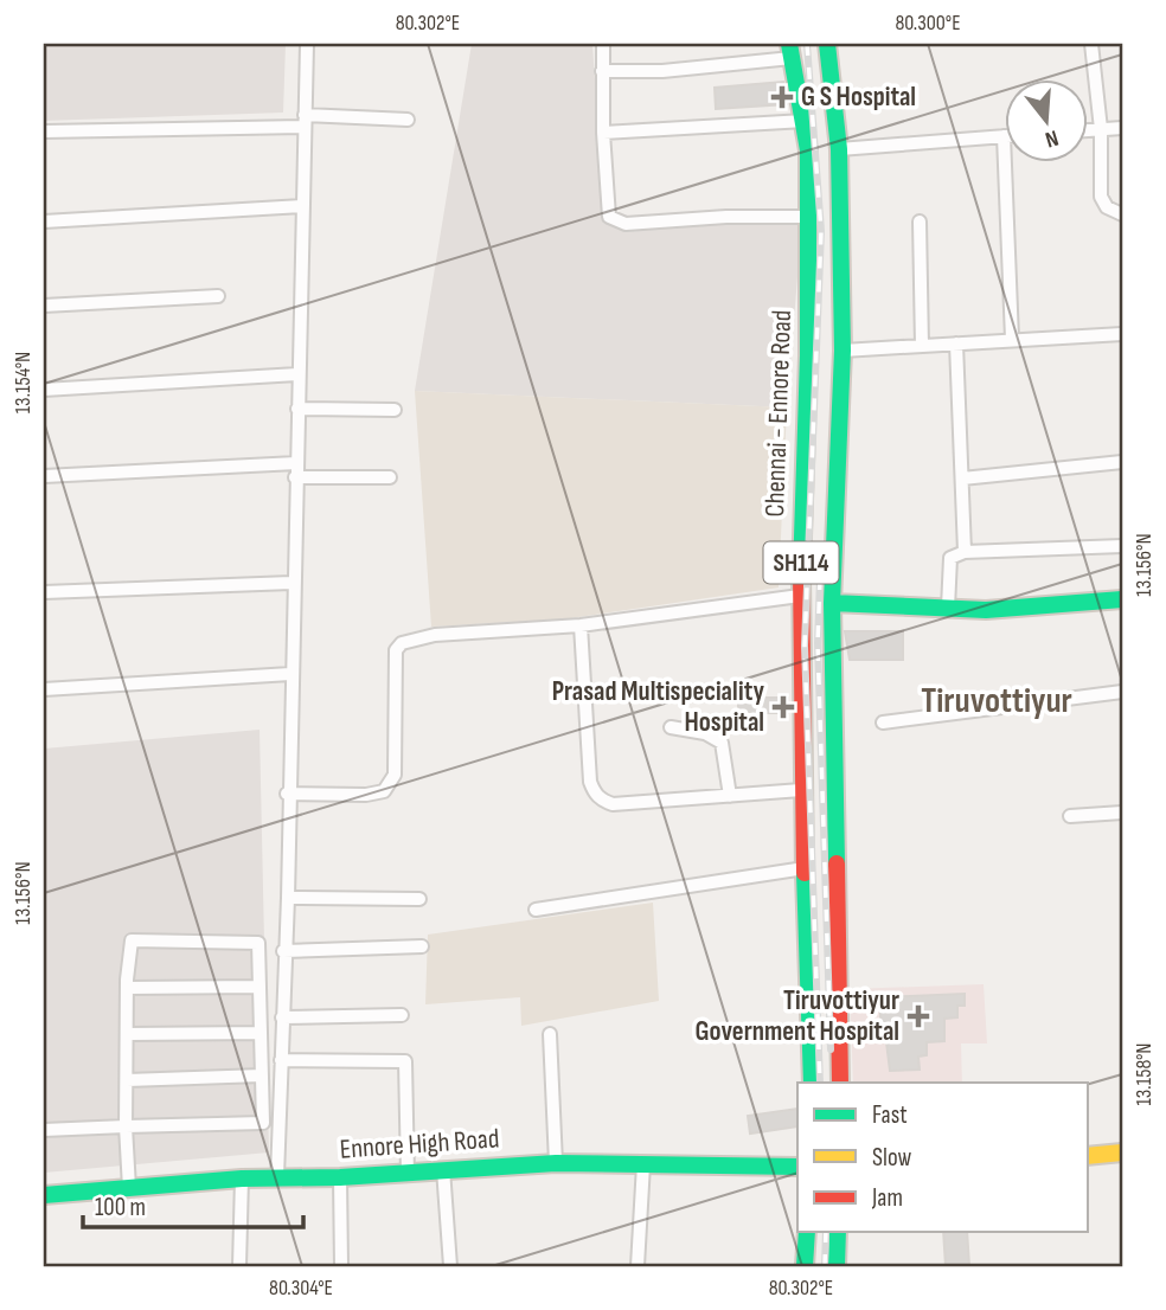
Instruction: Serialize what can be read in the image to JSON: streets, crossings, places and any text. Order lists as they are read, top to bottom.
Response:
{
  "streets": {
    "main road": ["Chennai - Ennore Road", "SH114", "Ennore High Road"]
  },
  "districts": ["Tiruvottiyur"],
  "places": {
    "health": ["G S Hospital", "Prasad Multispeciality Hospital", "Tiruvottiyur Government Hospital"]
  },
  "legend": ["Fast", "Slow", "Jam"],
  "scale_bar": "100 m",
  "north": "bottom",
  "coordinates": [
    "80.302°E",
    "80.300°E",
    "13.154°N",
    "13.156°N",
    "13.158°N",
    "80.304°E"
  ]
}
